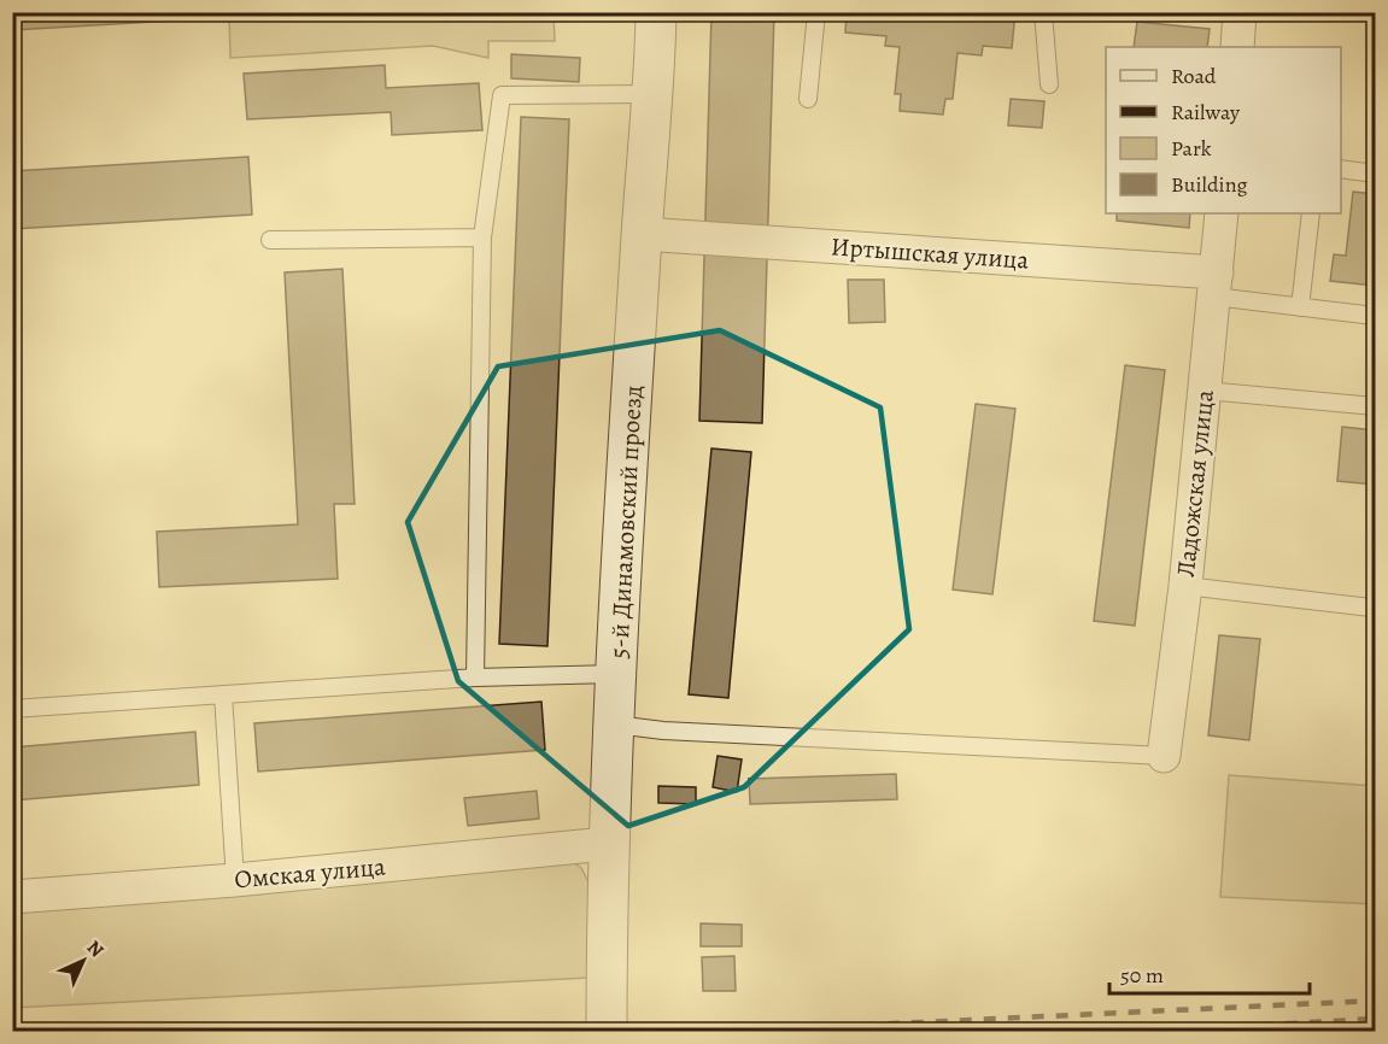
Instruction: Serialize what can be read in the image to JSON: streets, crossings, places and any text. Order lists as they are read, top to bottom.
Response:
{
  "streets": {
    "street": [
      "Иртышская улица",
      "Ладожская улица",
      "5-й Динамовский проезд",
      "Омская улица"
    ]
  },
  "crossings": [
    ["Иртышская улица", "Ладожская улица"],
    ["Иртышская улица", "5-й Динамовский проезд"],
    ["5-й Динамовский проезд", "Омская улица"]
  ],
  "legend": [
    "Road",
    "Railway",
    "Park",
    "Building"
  ],
  "scale_bar": "50 m",
  "north": "top right"
}
